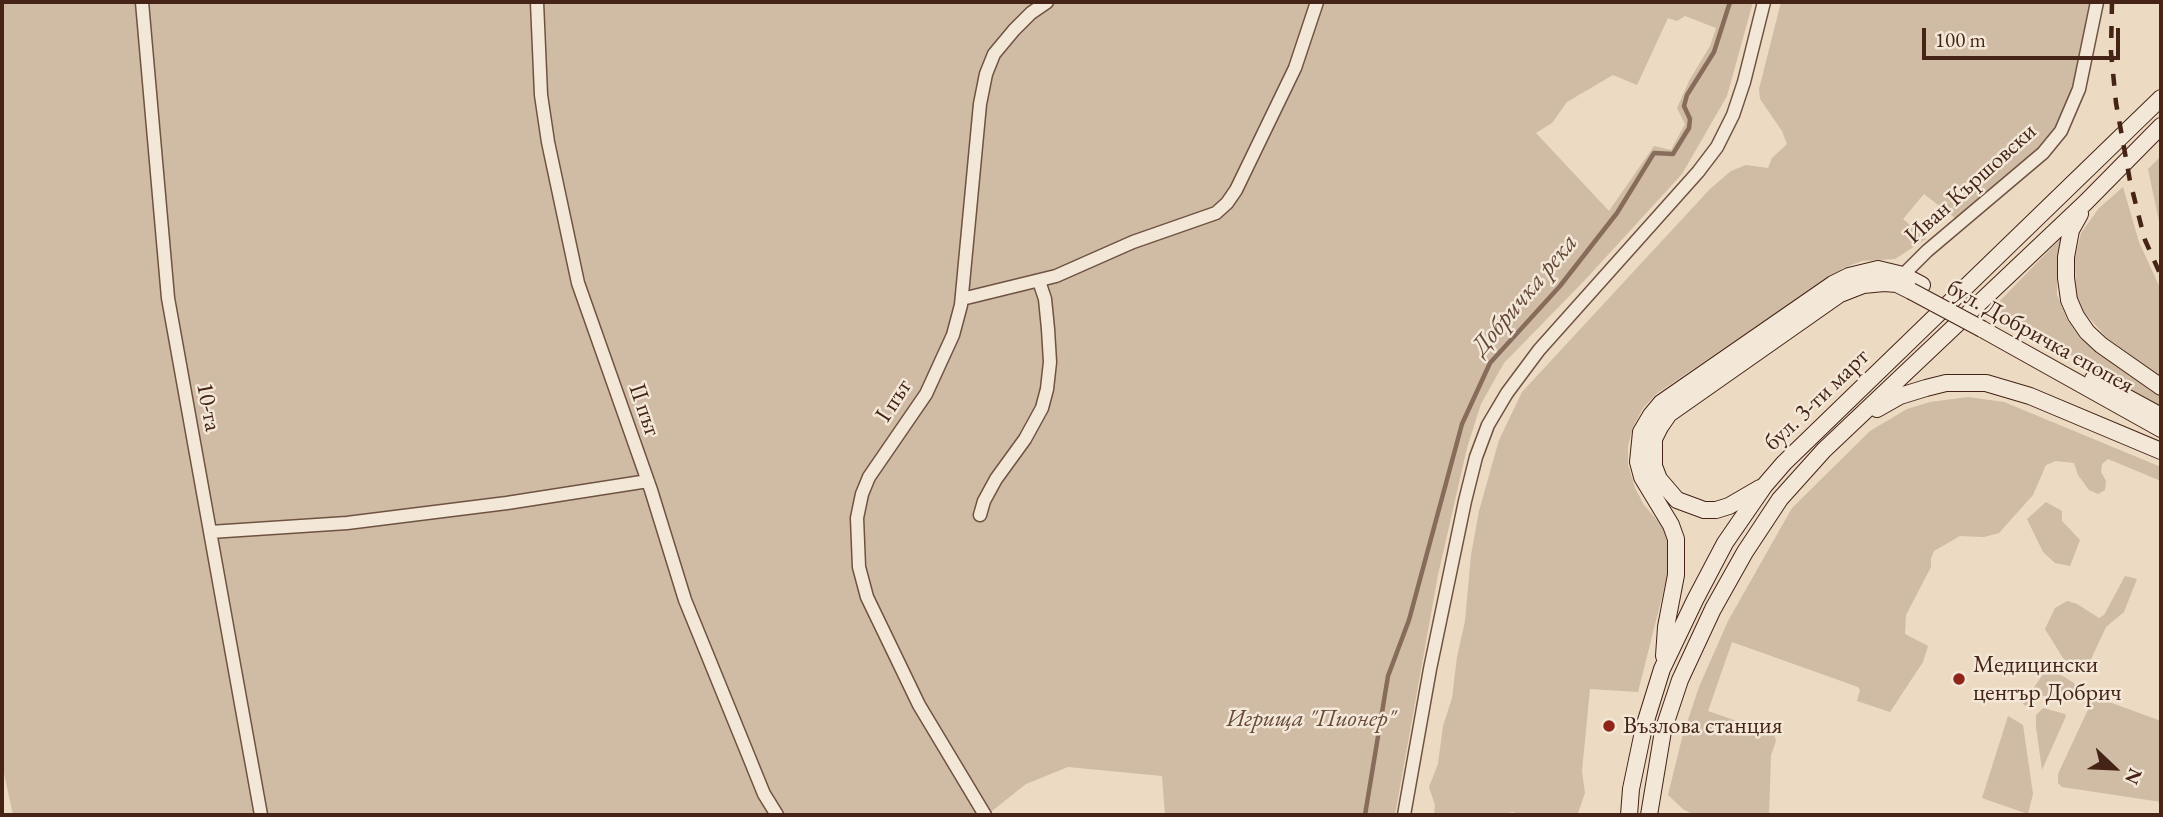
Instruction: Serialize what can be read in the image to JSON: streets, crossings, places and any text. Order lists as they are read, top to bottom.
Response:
{
  "streets": {
    "main road": ["бул. Добричка епопея", "бул. 3-ти март"],
    "street": [
      "Иван Кършовски",
      "І път",
      "10-та",
      "ІІ път"
    ]
  },
  "crossings": [
    ["Иван Кършовски", "бул. Добричка епопея"]
  ],
  "water": ["Добричка река"],
  "parks": ["Игрища \"Пионер\""],
  "places": ["Медицински център Добрич", "Възлова станция"],
  "scale_bar": "100 m",
  "north": "bottom right"
}
